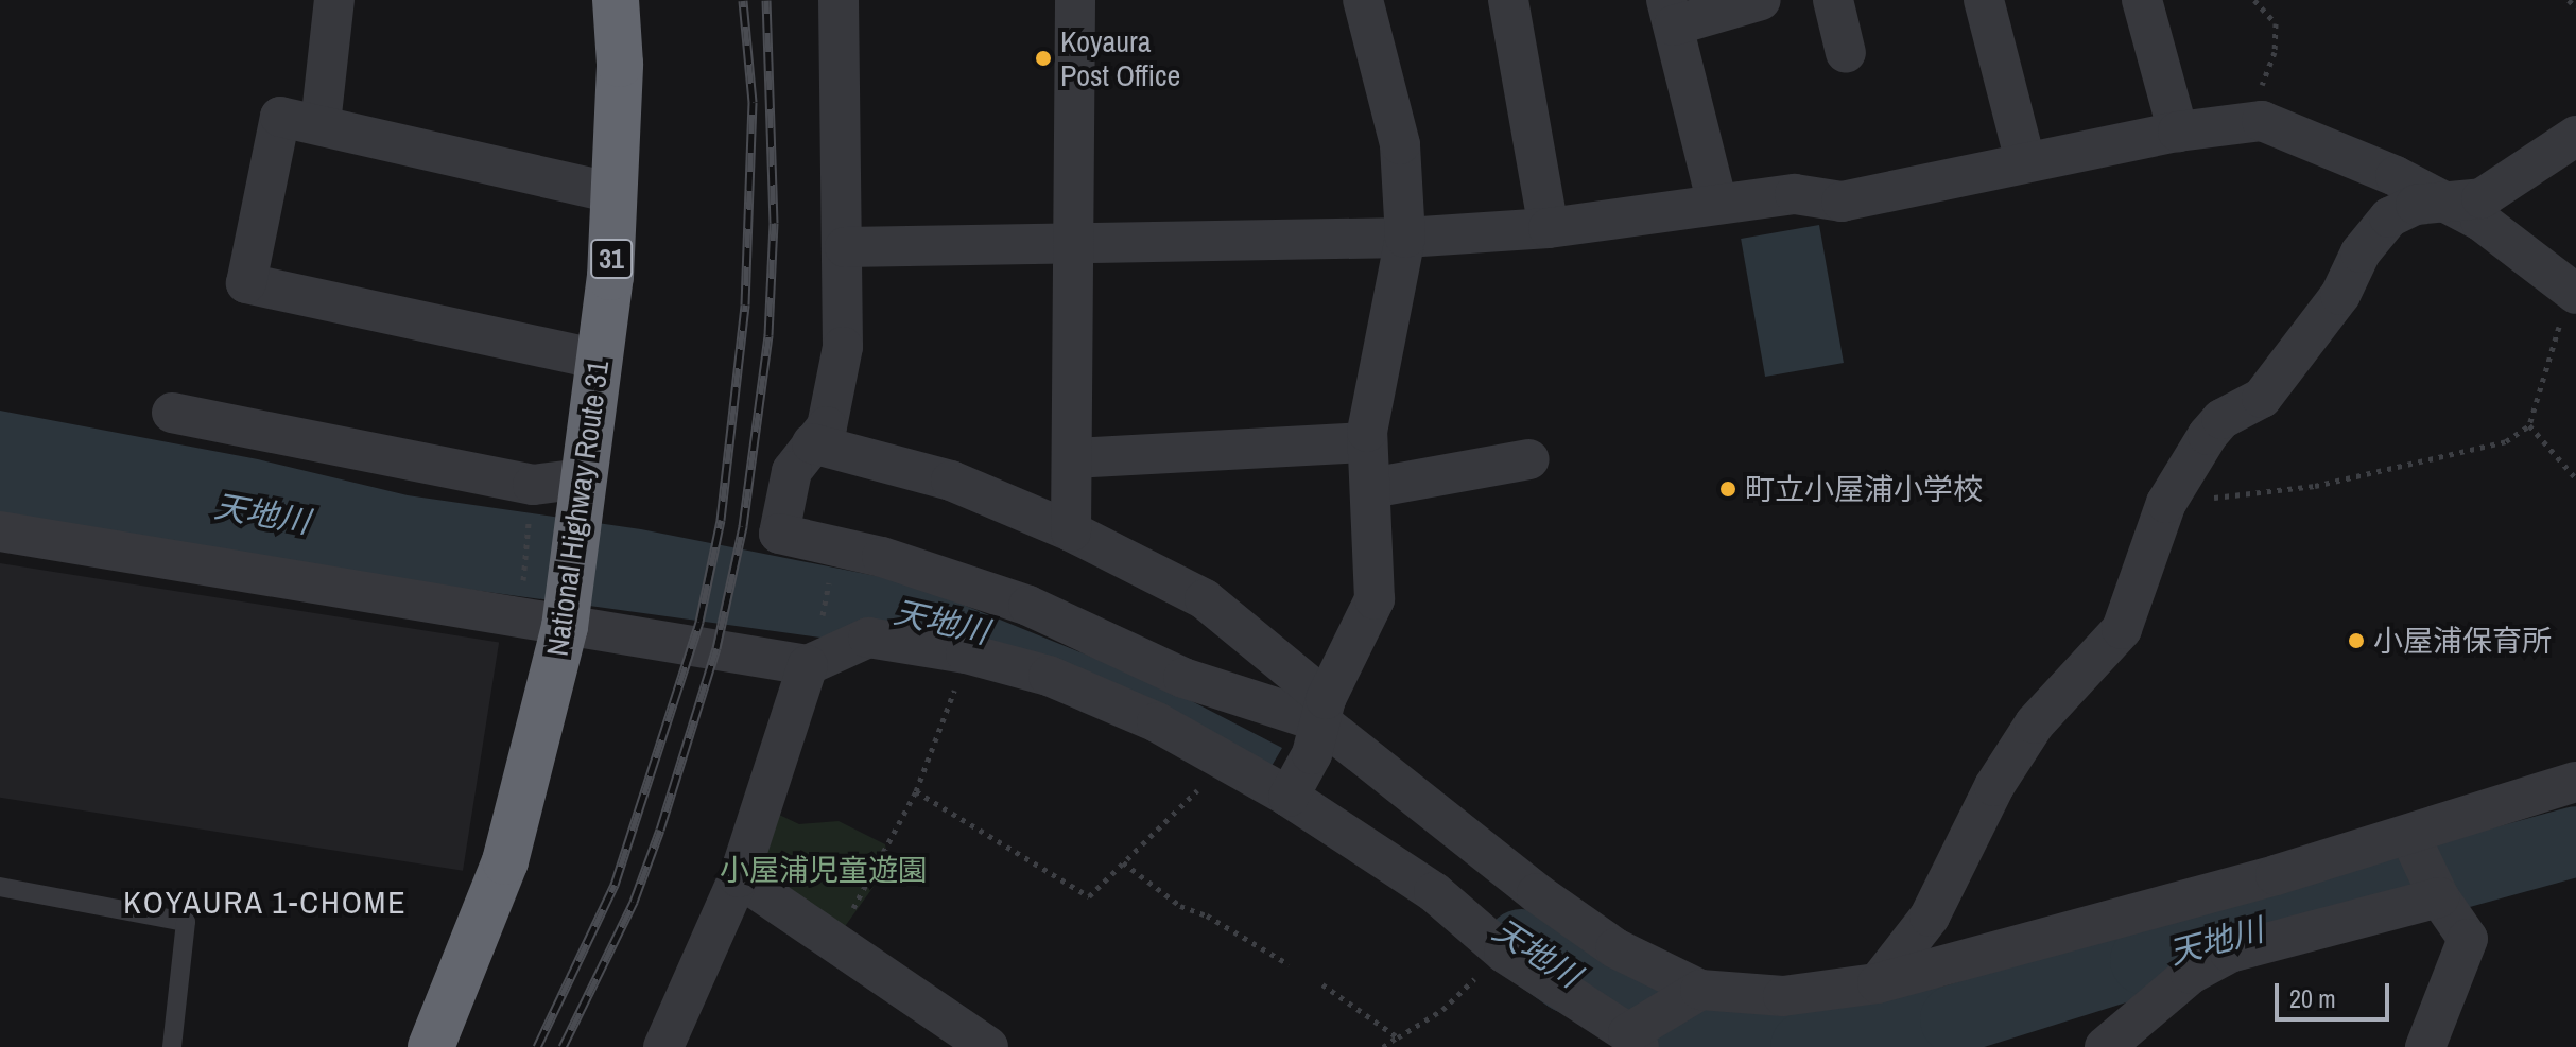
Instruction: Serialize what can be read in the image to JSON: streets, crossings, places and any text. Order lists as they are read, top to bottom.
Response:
{
  "streets": {
    "highway": ["31", "National Highway Route 31"]
  },
  "districts": ["KOYAURA 1-CHOME"],
  "water": ["天地川"],
  "parks": ["小屋浦児童遊園"],
  "places": ["Koyaura Post Office", "町立小屋浦小学校", "小屋浦保育所"],
  "scale_bar": "20 m"
}
